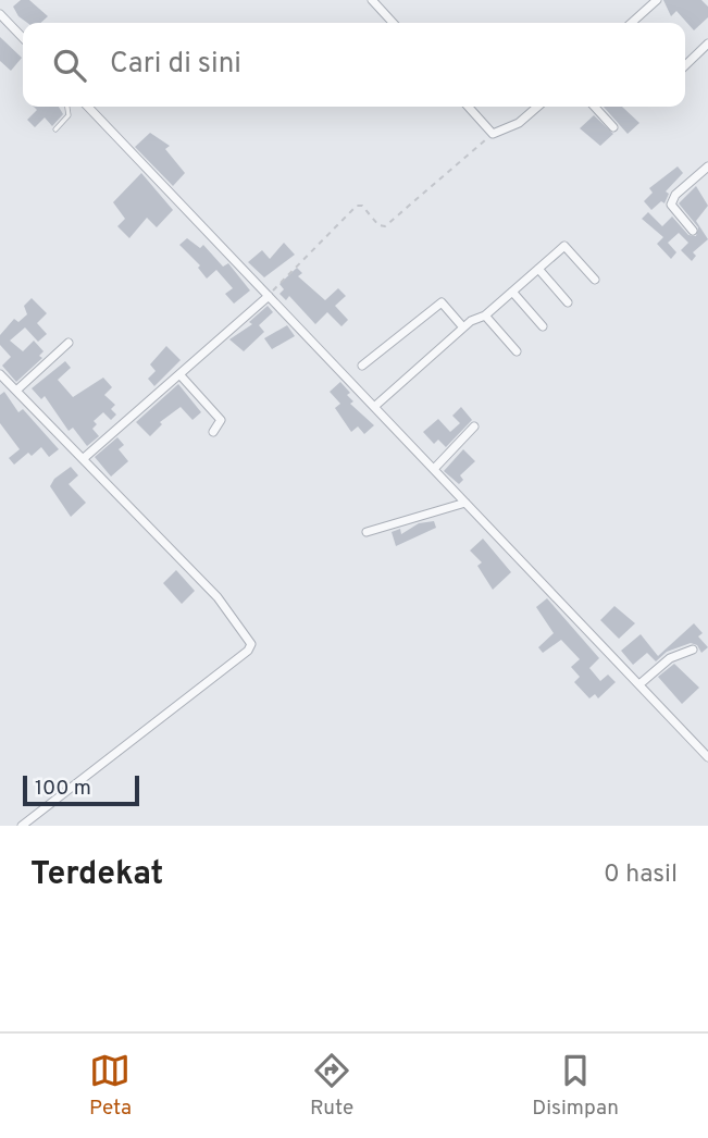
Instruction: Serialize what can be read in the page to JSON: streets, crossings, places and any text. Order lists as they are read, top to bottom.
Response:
{
  "scale_bar": "100 m",
  "page": {
    "search": "Cari di sini",
    "scale": "100 m",
    "heading": ["Terdekat", "0 hasil"],
    "nav": ["Peta", "Rute", "Disimpan"]
  }
}
